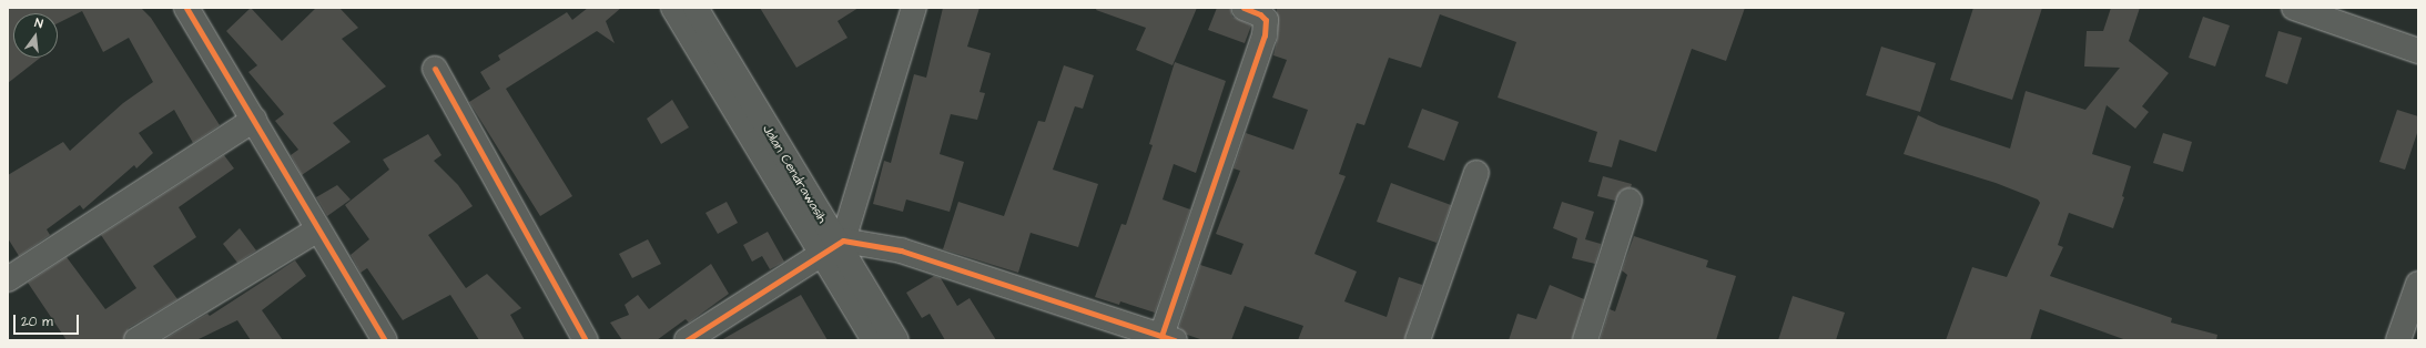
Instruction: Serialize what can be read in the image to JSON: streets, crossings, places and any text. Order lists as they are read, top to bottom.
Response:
{
  "streets": {
    "street": ["Jalan Cendrawasih"]
  },
  "scale_bar": "20 m",
  "north": "top"
}
